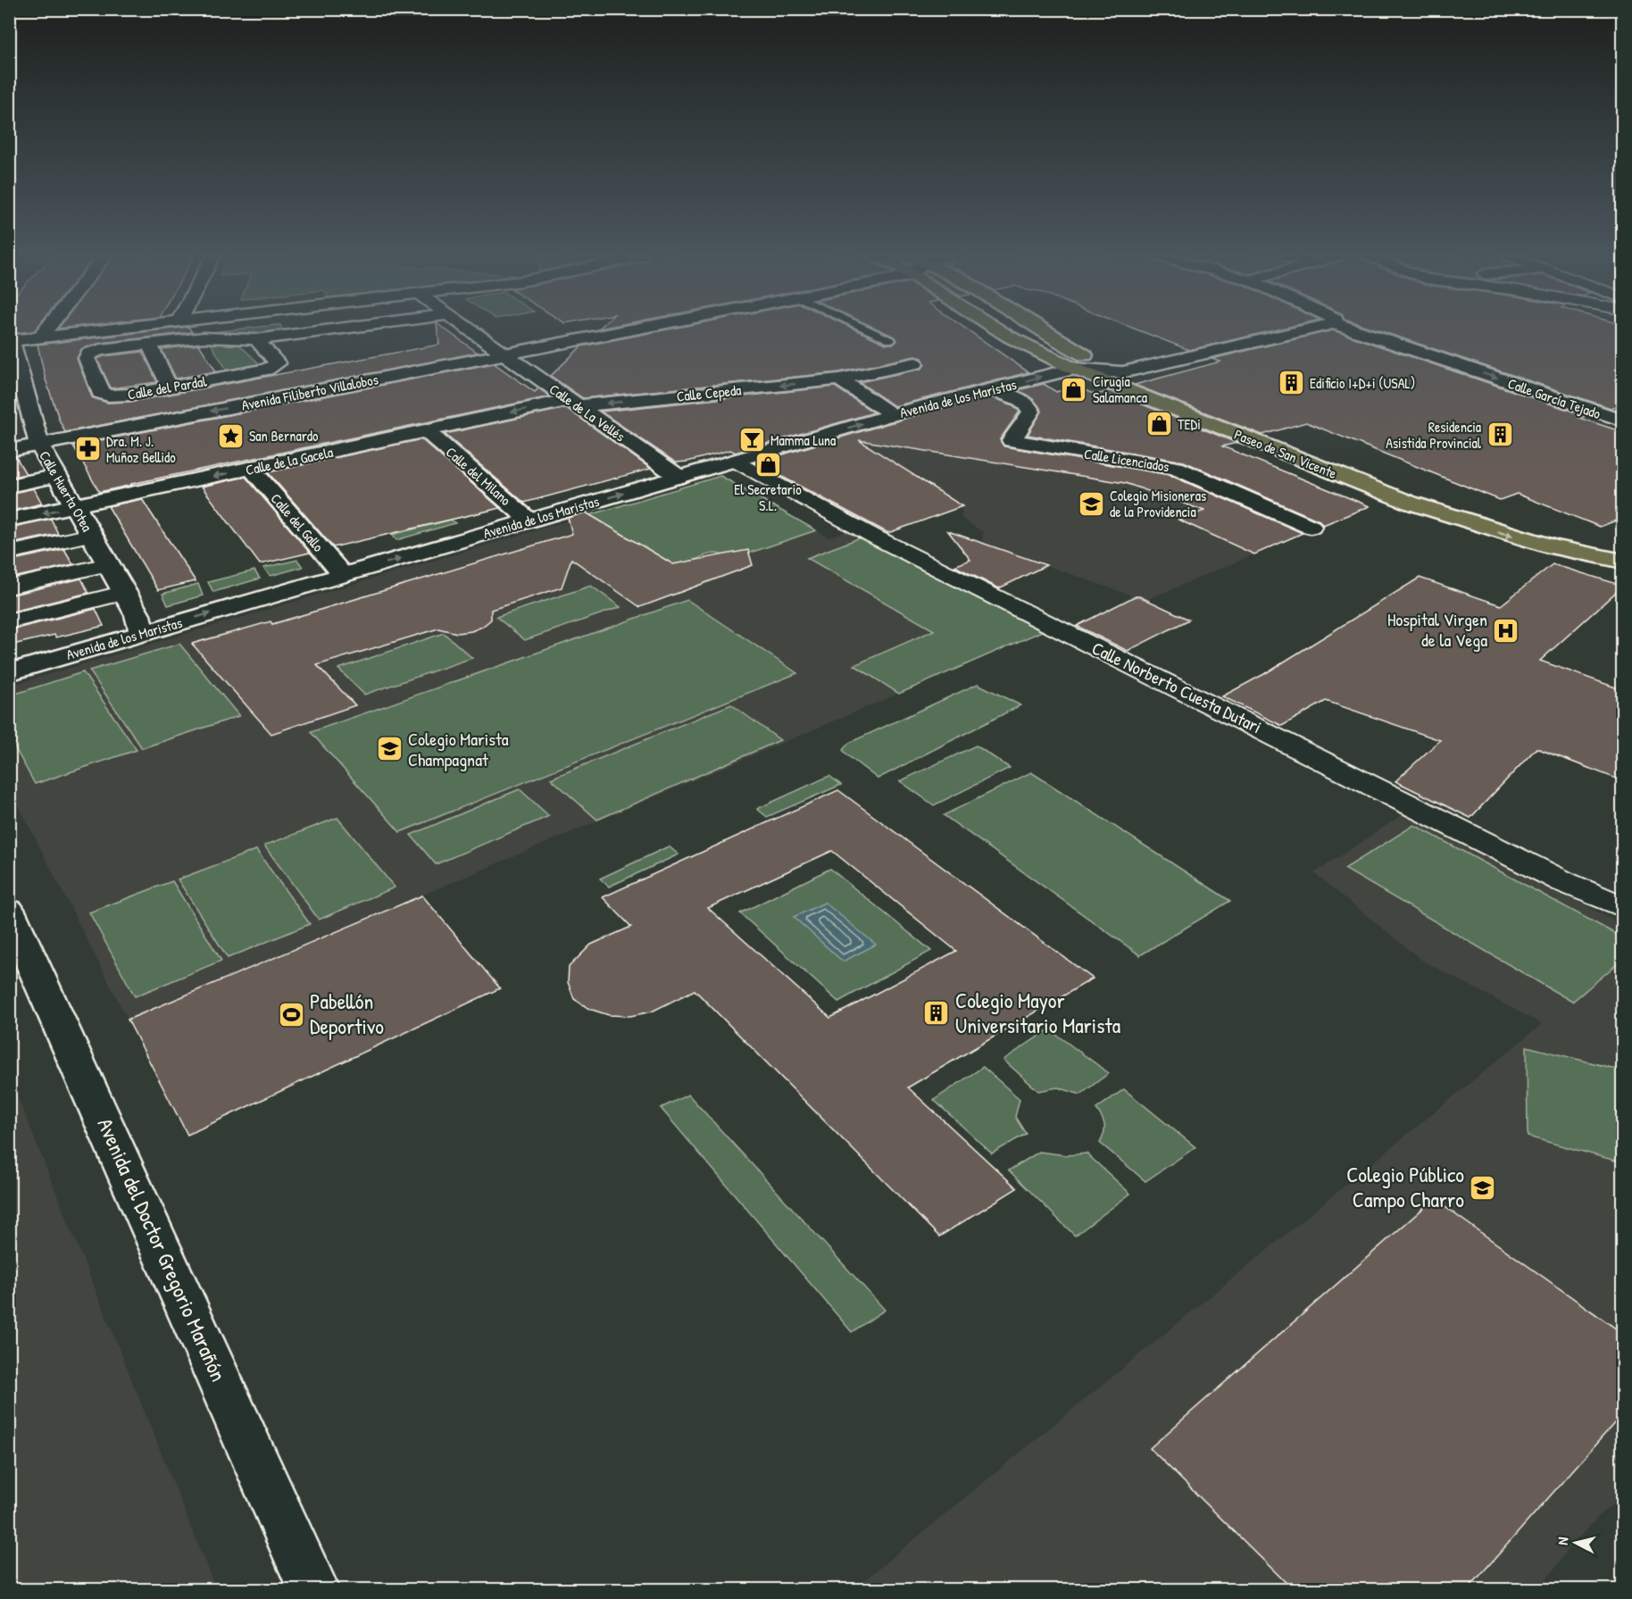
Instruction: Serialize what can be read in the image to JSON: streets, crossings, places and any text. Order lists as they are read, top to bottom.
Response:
{
  "streets": {
    "highway": ["Paseo de San Vicente"],
    "street": [
      "Calle del Pardal",
      "Avenida Filiberto Villalobos",
      "Calle Cepeda",
      "Avenida de los Maristas",
      "Calle García Tejado",
      "Calle de La Vellés",
      "Calle Licenciados",
      "Calle de la Gacela",
      "Calle del Milano",
      "Calle Huerta Otea",
      "Calle del Gallo",
      "Calle Norberto Cuesta Dutari",
      "Avenida del Doctor Gregorio Marañón"
    ]
  },
  "crossings": [
    ["Avenida Filiberto Villalobos", "Calle de La Vellés"],
    ["Avenida Filiberto Villalobos", "Calle Huerta Otea"],
    ["Calle Cepeda", "Calle de La Vellés"],
    ["Calle Cepeda", "Calle de la Gacela"],
    ["Avenida de los Maristas", "Calle de La Vellés"],
    ["Avenida de los Maristas", "Paseo de San Vicente"],
    ["Avenida de los Maristas", "Calle Licenciados"],
    ["Avenida de los Maristas", "Calle del Milano"],
    ["Avenida de los Maristas", "Calle Huerta Otea"],
    ["Avenida de los Maristas", "Calle del Gallo"],
    ["Avenida de los Maristas", "Calle Norberto Cuesta Dutari"],
    ["Calle de La Vellés", "Calle de la Gacela"],
    ["Calle de la Gacela", "Calle del Milano"],
    ["Calle de la Gacela", "Calle Huerta Otea"],
    ["Calle de la Gacela", "Calle del Gallo"]
  ],
  "one_way": ["Calle Cepeda", "Avenida de los Maristas", "Calle García Tejado"],
  "places": {
    "building": ["Edificio I+D+i (USAL)", "Residencia Asistida Provincial", "Colegio Mayor Universitario Marista"],
    "shop": ["Cirugía Salamanca", "TEDi", "El Secretario S.L."],
    "place": ["San Bernardo"],
    "bar": ["Mamma Luna"],
    "pharmacy": ["Dra. M. J. Muñoz Bellido"],
    "school or university": ["Colegio Misioneras de la Providencia", "Colegio Marista Champagnat", "Colegio Público Campo Charro"],
    "hospital": ["Hospital Virgen de la Vega"],
    "sports": ["Pabellón Deportivo"]
  },
  "north": "left"
}
